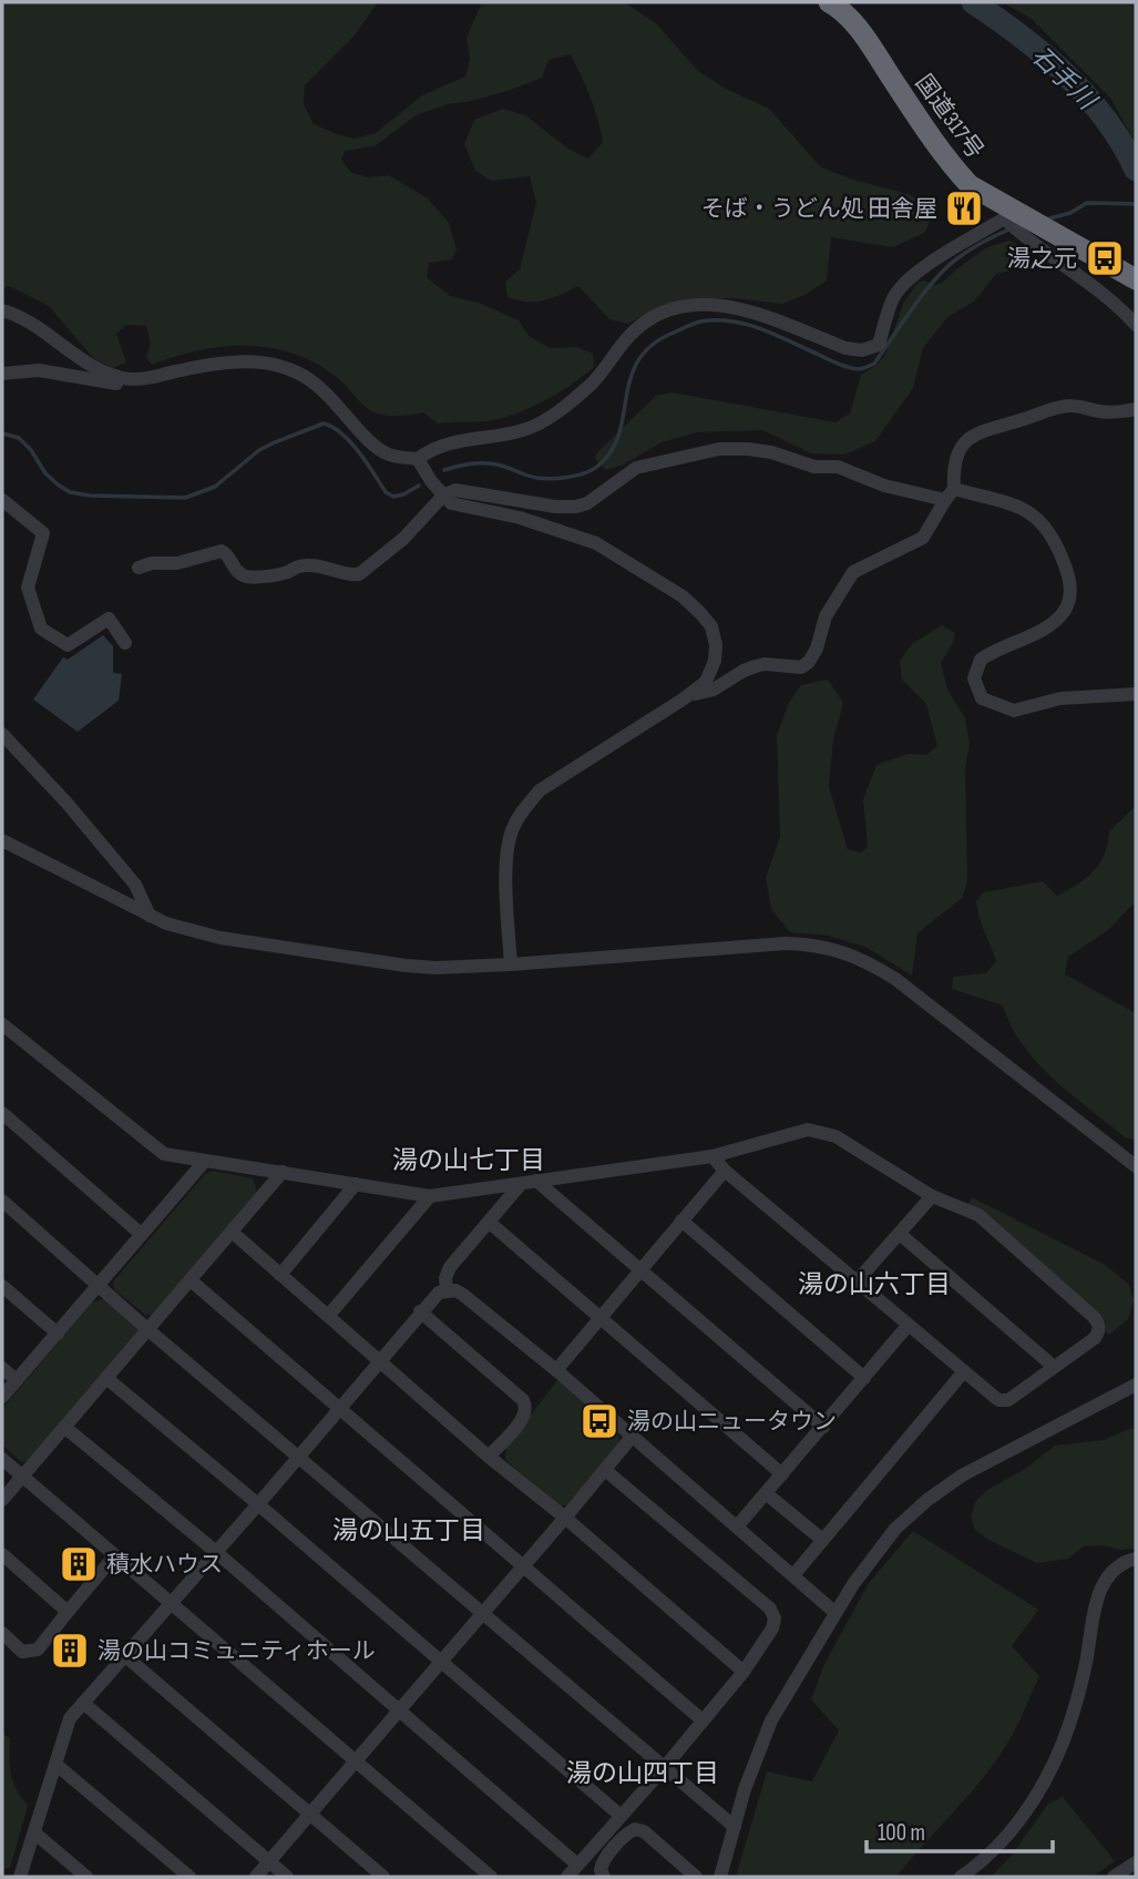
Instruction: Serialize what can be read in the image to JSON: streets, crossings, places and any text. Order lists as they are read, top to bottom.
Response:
{
  "streets": {
    "highway": ["国道317号"]
  },
  "districts": [
    "湯の山七丁目",
    "湯の山六丁目",
    "湯の山五丁目",
    "湯の山四丁目"
  ],
  "water": ["石手川"],
  "places": {
    "restaurant": ["そば・うどん処 田舎屋"],
    "bus stop": ["湯之元", "湯の山ニュータウン"],
    "building": ["積水ハウス", "湯の山コミュニティホール"]
  },
  "scale_bar": "100 m"
}
